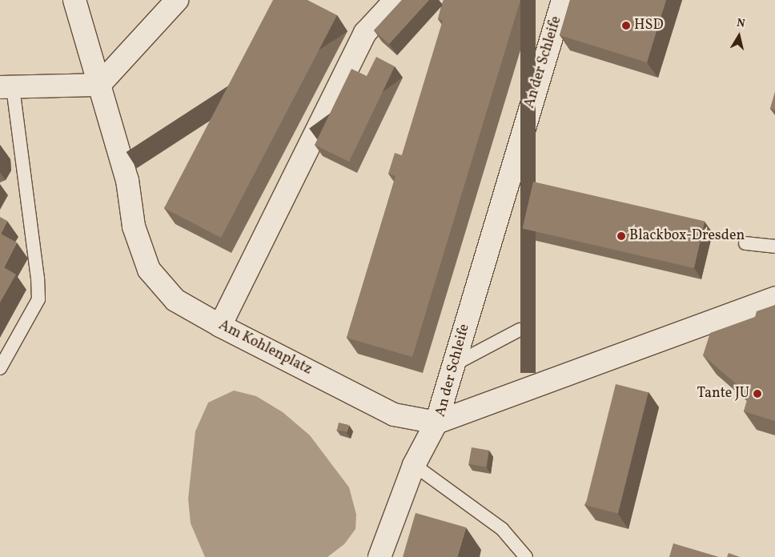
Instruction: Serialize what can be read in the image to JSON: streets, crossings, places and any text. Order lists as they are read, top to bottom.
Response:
{
  "streets": {
    "street": ["An der Schleife", "Am Kohlenplatz"]
  },
  "crossings": [
    ["An der Schleife", "Am Kohlenplatz"]
  ],
  "places": ["HSD", "Blackbox-Dresden", "Tante JU"],
  "north": "top"
}
